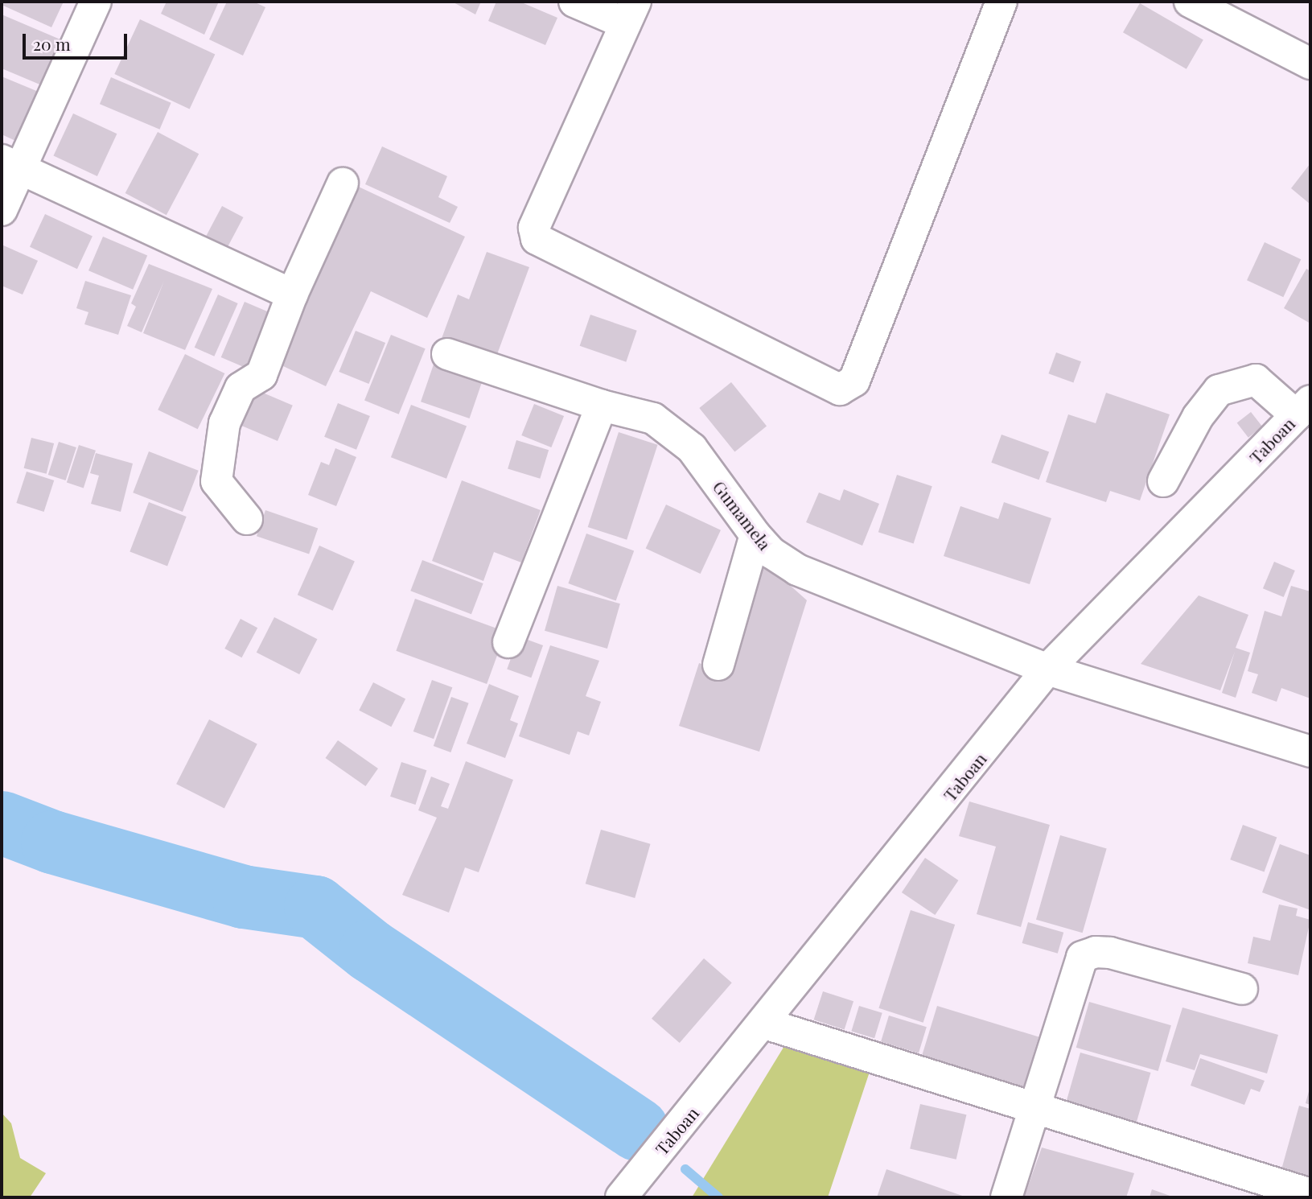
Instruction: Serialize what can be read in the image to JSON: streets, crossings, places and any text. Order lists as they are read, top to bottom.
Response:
{
  "streets": {
    "street": ["Taboan", "Gumamela"]
  },
  "crossings": [
    ["Taboan", "Gumamela"]
  ],
  "scale_bar": "20 m"
}
